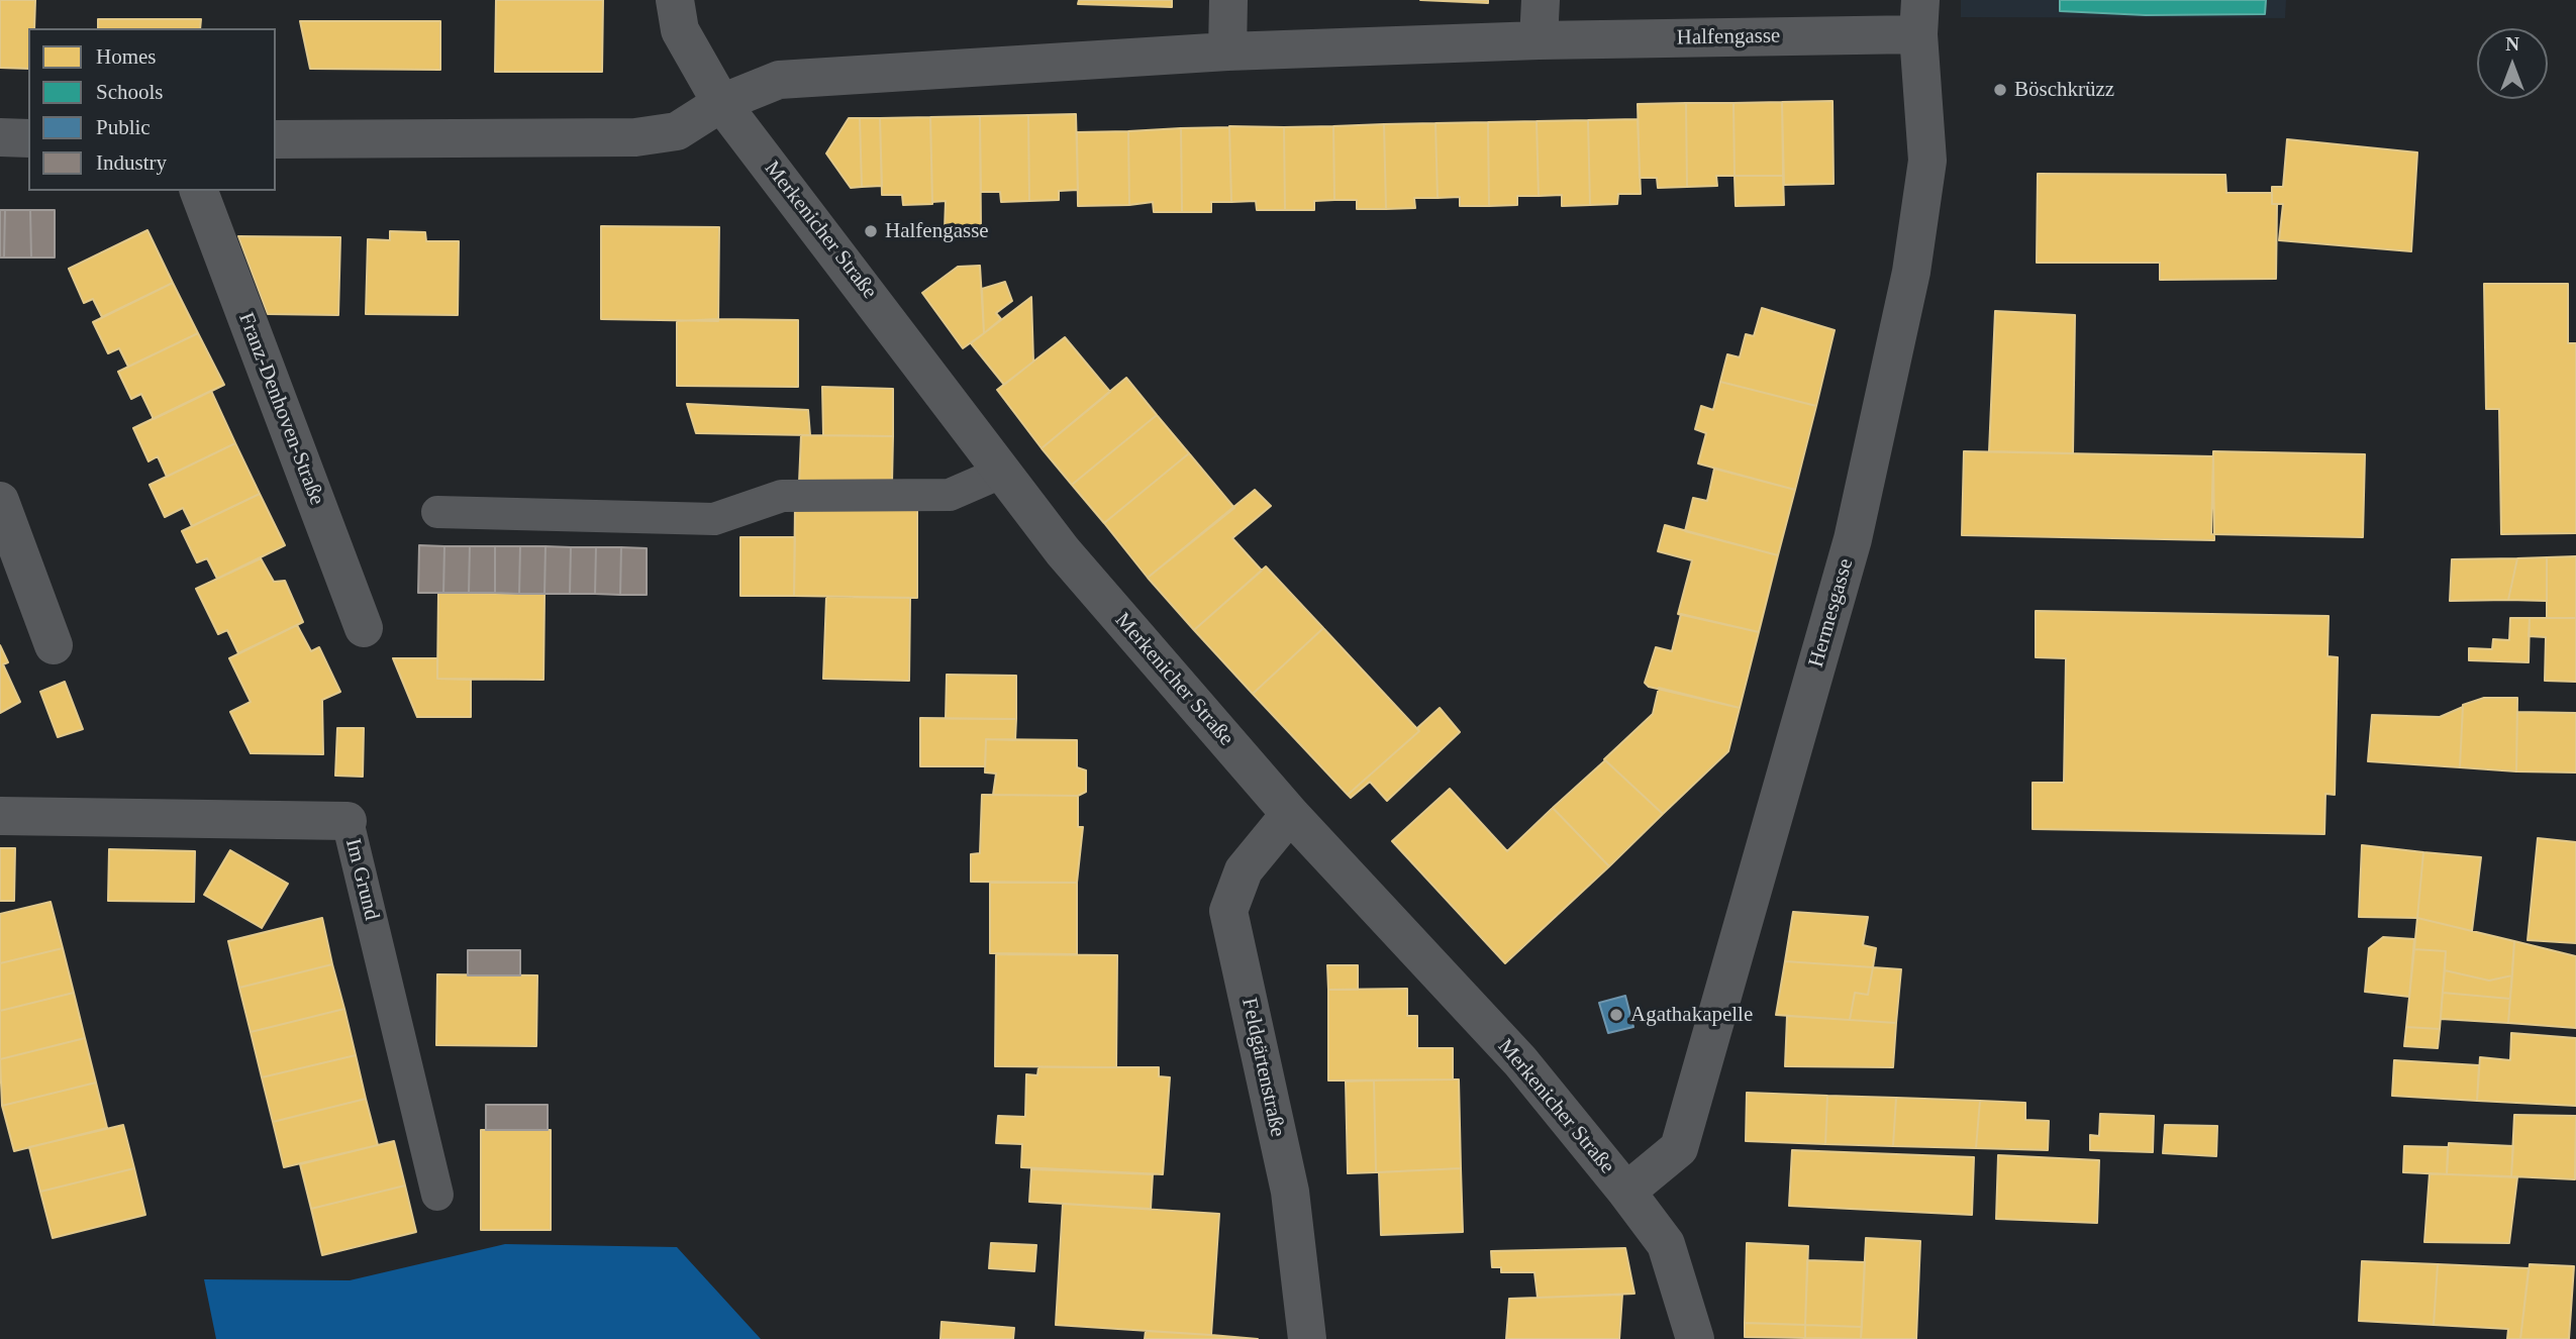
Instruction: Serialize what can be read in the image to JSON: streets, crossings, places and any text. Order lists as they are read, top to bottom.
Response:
{
  "streets": {
    "street": [
      "Halfengasse",
      "Merkenicher Straße",
      "Franz-Denhoven-Straße",
      "Hermesgasse",
      "Im Grund",
      "Feldgärtenstraße"
    ]
  },
  "crossings": [
    ["Halfengasse", "Merkenicher Straße"],
    ["Halfengasse", "Hermesgasse"],
    ["Merkenicher Straße", "Hermesgasse"],
    ["Merkenicher Straße", "Feldgärtenstraße"]
  ],
  "places": ["Böschkrüzz", "Halfengasse", "Agathakapelle"],
  "legend": [
    "Homes",
    "Schools",
    "Public",
    "Industry"
  ],
  "north": "top"
}
